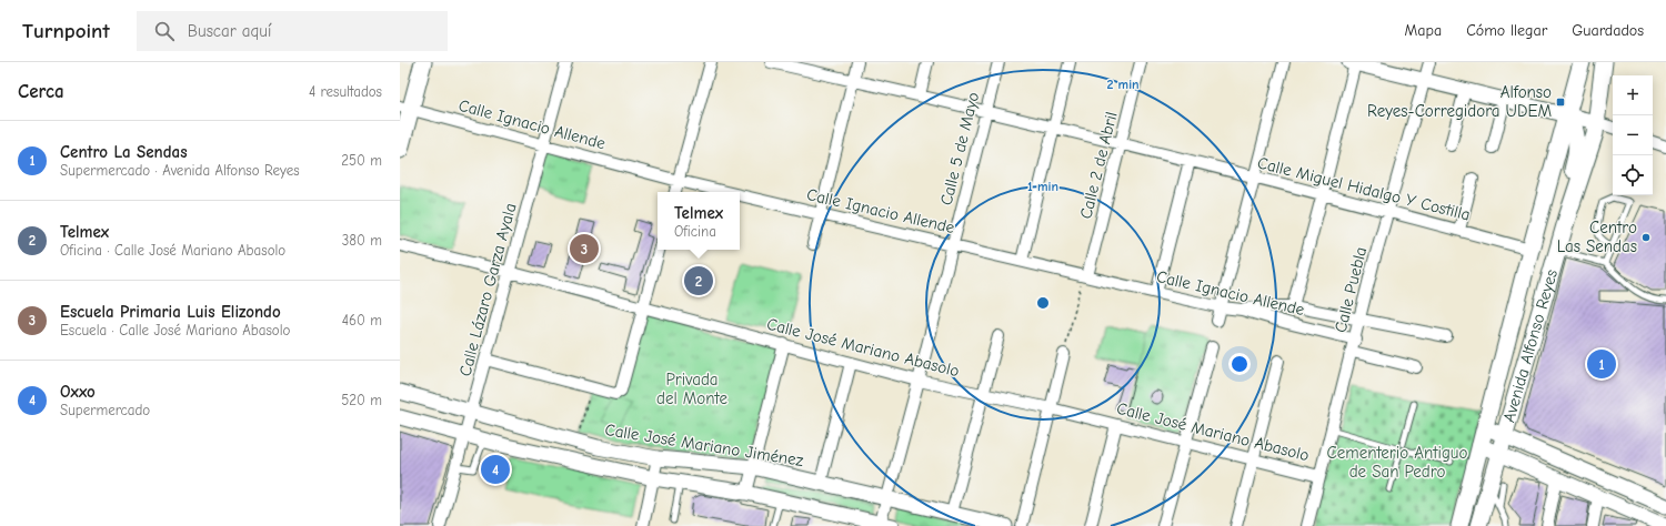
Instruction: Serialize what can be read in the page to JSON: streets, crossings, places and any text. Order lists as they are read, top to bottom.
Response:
{
  "streets": {
    "main road": ["Avenida Alfonso Reyes"],
    "street": [
      "Calle Ignacio Allende",
      "Calle 5 de Mayo",
      "Calle 2 de Abril",
      "Calle Miguel Hidalgo Y Costilla",
      "Calle Lázaro Garza Ayala",
      "Calle Puebla",
      "Calle José Mariano Abasolo",
      "Calle José Mariano Jiménez"
    ]
  },
  "crossings": [
    ["Calle Ignacio Allende", "Calle 5 de Mayo"],
    ["Calle Ignacio Allende", "Calle 2 de Abril"],
    ["Calle Ignacio Allende", "Calle Lázaro Garza Ayala"],
    ["Calle Ignacio Allende", "Calle Puebla"],
    ["Calle 5 de Mayo", "Calle Miguel Hidalgo Y Costilla"],
    ["Calle 5 de Mayo", "Calle José Mariano Abasolo"],
    ["Calle 5 de Mayo", "Calle José Mariano Jiménez"],
    ["Calle 2 de Abril", "Calle Miguel Hidalgo Y Costilla"],
    ["Calle Miguel Hidalgo Y Costilla", "Calle Puebla"],
    ["Calle Miguel Hidalgo Y Costilla", "Avenida Alfonso Reyes"],
    ["Calle Lázaro Garza Ayala", "Calle José Mariano Abasolo"],
    ["Calle Lázaro Garza Ayala", "Calle José Mariano Jiménez"],
    ["Calle Puebla", "Calle José Mariano Abasolo"]
  ],
  "parks": ["Privada del Monte", "Cementerio Antiguo de San Pedro"],
  "places": {
    "transit": ["Alfonso Reyes-Corregidora UDEM"],
    "other": ["Centro Las Sendas"]
  },
  "page": {
    "header": "Turnpoint",
    "search": "Buscar aquí",
    "nav": ["Mapa", "Cómo llegar", "Guardados"],
    "heading": ["Cerca", "4 resultados"],
    "map_buttons": ["+", "−"],
    "list": [
      {
        "mark": "1",
        "name": "Centro La Sendas",
        "note": "Supermercado · Avenida Alfonso Reyes",
        "value": "250 m"
      },
      {
        "mark": "2",
        "name": "Telmex",
        "note": "Oficina · Calle José Mariano Abasolo",
        "value": "380 m"
      },
      {
        "mark": "3",
        "name": "Escuela Primaria Luis Elizondo",
        "note": "Escuela · Calle José Mariano Abasolo",
        "value": "460 m"
      },
      {
        "mark": "4",
        "name": "Oxxo",
        "note": "Supermercado",
        "value": "520 m"
      }
    ],
    "popup": ["Telmex", "Oficina"],
    "pins": [
      "3",
      "2",
      "1",
      "4"
    ]
  },
  "rings": ["2 min", "1 min"]
}
